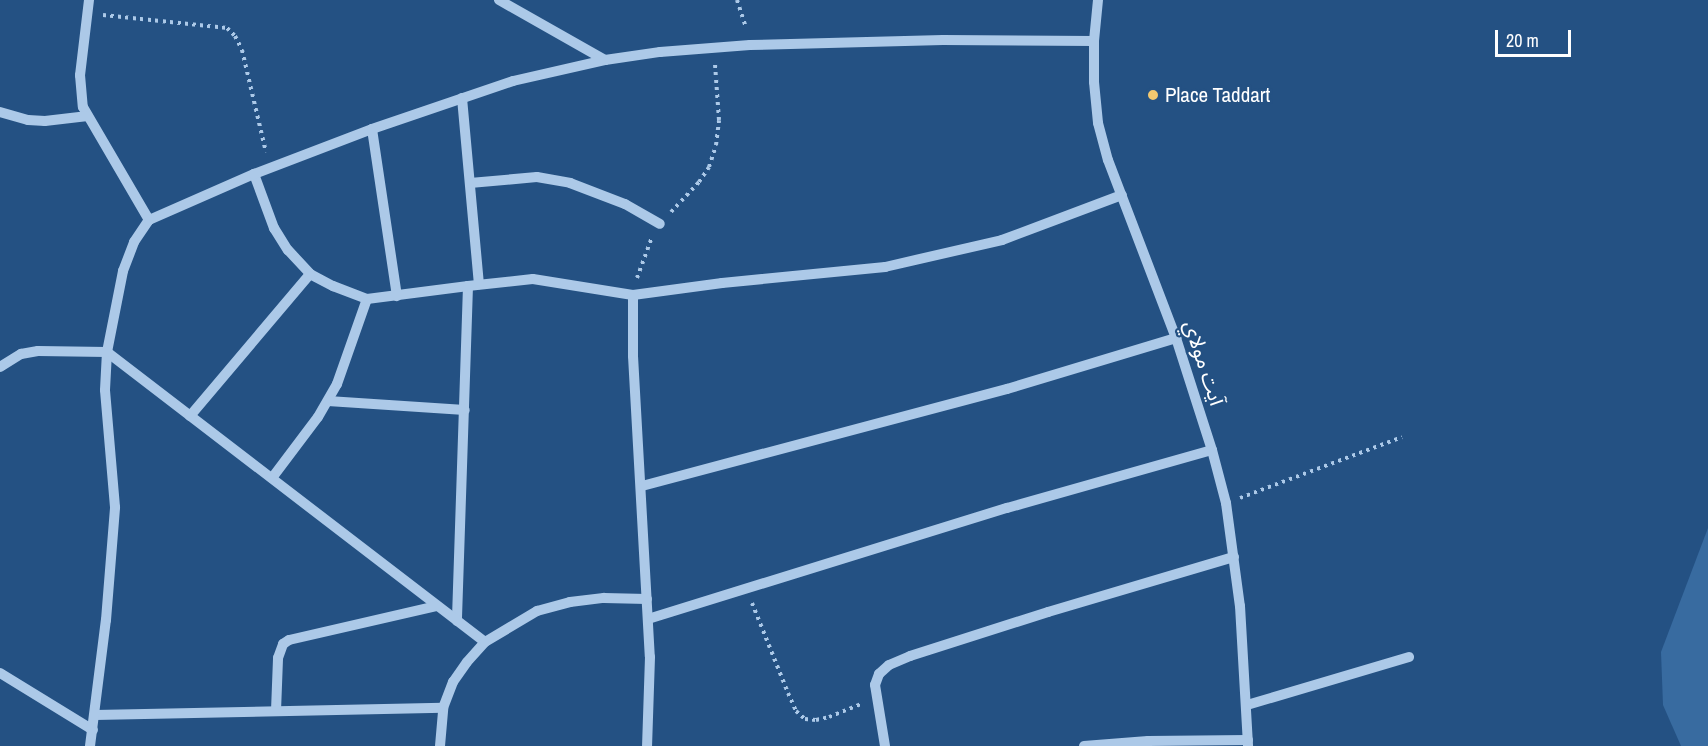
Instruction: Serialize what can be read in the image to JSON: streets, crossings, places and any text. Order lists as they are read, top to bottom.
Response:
{
  "streets": {
    "street": ["آيت مولاي"]
  },
  "places": ["Place Taddart"],
  "scale_bar": "20 m"
}
